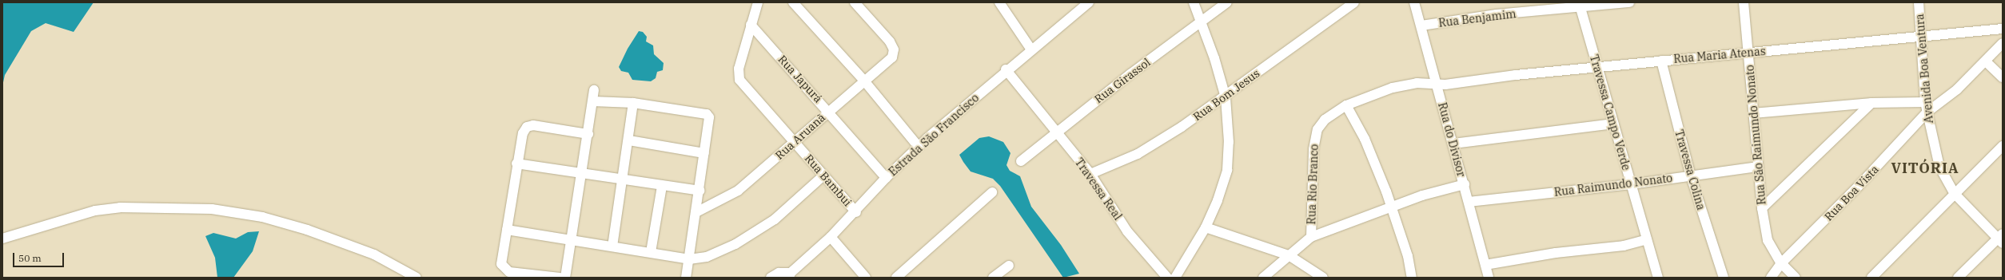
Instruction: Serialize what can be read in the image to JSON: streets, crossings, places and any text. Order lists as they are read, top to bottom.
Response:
{
  "streets": {
    "street": [
      "Rua Benjamim",
      "Rua Maria Atenas",
      "Avenida Boa Ventura",
      "Rua Japurá",
      "Rua Girassol",
      "Rua Bom Jesus",
      "Travessa Campo Verde",
      "Estrada São Francisco",
      "Rua São Raimundo Nonato",
      "Rua Aruanã",
      "Rua do Divisor",
      "Travessa Colina",
      "Rua Bambui",
      "Rua Rio Branco",
      "Rua Raimundo Nonato",
      "Travessa Real",
      "Rua Boa Vista"
    ]
  },
  "crossings": [
    ["Rua Benjamim", "Travessa Campo Verde"],
    ["Rua Benjamim", "Rua do Divisor"],
    ["Rua Maria Atenas", "Avenida Boa Ventura"],
    ["Rua Maria Atenas", "Travessa Campo Verde"],
    ["Rua Maria Atenas", "Rua São Raimundo Nonato"],
    ["Rua Maria Atenas", "Rua do Divisor"],
    ["Rua Maria Atenas", "Travessa Colina"],
    ["Rua Maria Atenas", "Rua Rio Branco"],
    ["Avenida Boa Ventura", "Rua Boa Vista"],
    ["Rua Japurá", "Estrada São Francisco"],
    ["Rua Japurá", "Rua Aruanã"],
    ["Rua Japurá", "Rua Bambui"],
    ["Rua Girassol", "Travessa Real"],
    ["Rua Bom Jesus", "Travessa Real"],
    ["Travessa Campo Verde", "Rua Raimundo Nonato"],
    ["Estrada São Francisco", "Rua Bambui"],
    ["Estrada São Francisco", "Travessa Real"],
    ["Rua São Raimundo Nonato", "Rua Raimundo Nonato"],
    ["Rua São Raimundo Nonato", "Rua Boa Vista"],
    ["Rua Aruanã", "Rua Bambui"],
    ["Rua do Divisor", "Rua Rio Branco"],
    ["Rua do Divisor", "Rua Raimundo Nonato"],
    ["Travessa Colina", "Rua Raimundo Nonato"]
  ],
  "districts": ["VITÓRIA"],
  "scale_bar": "50 m"
}
